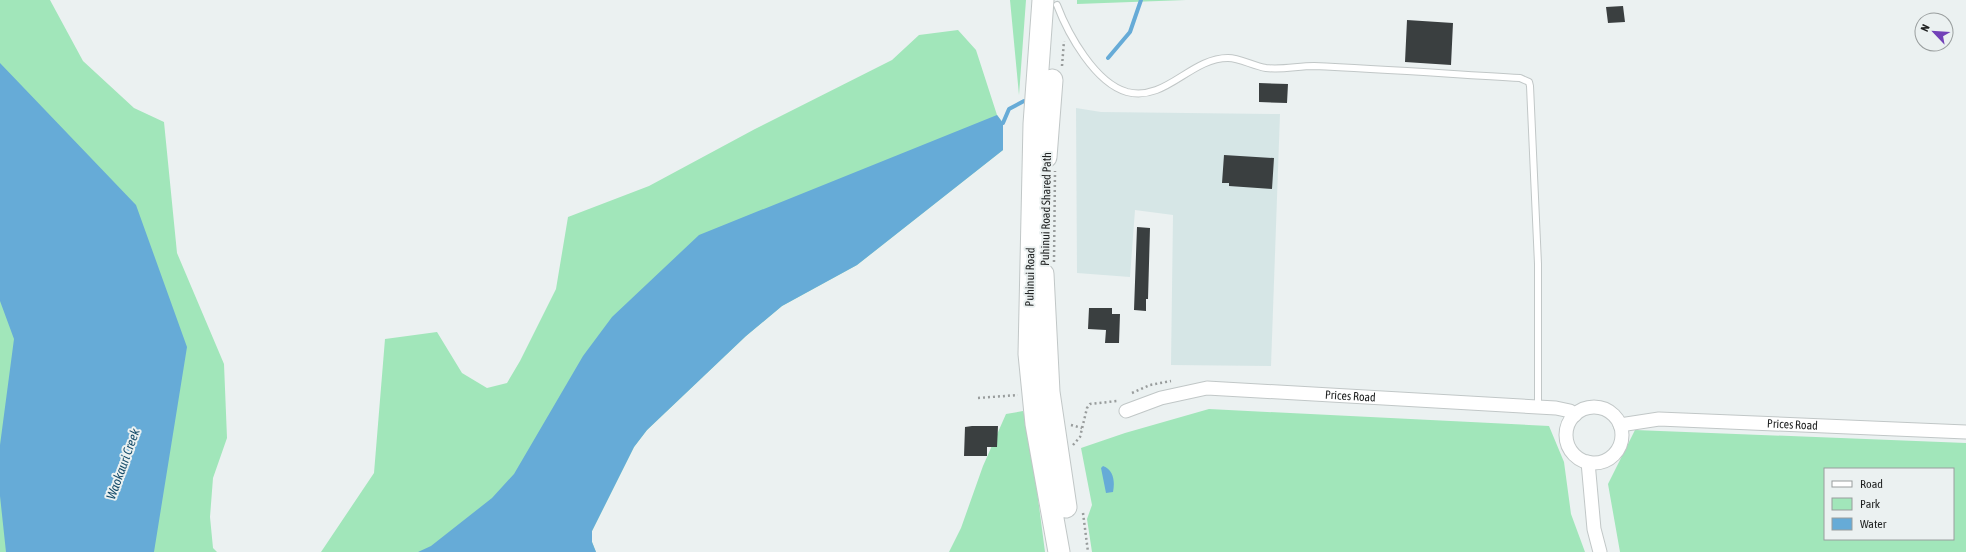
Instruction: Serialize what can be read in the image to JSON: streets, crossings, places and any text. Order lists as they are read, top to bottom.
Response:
{
  "streets": {
    "highway": ["Puhinui Road"],
    "street": ["Prices Road"],
    "path": ["Puhinui Road Shared Path"]
  },
  "water": ["Waokauri Creek"],
  "legend": ["Road", "Park", "Water"],
  "north": "top left"
}
